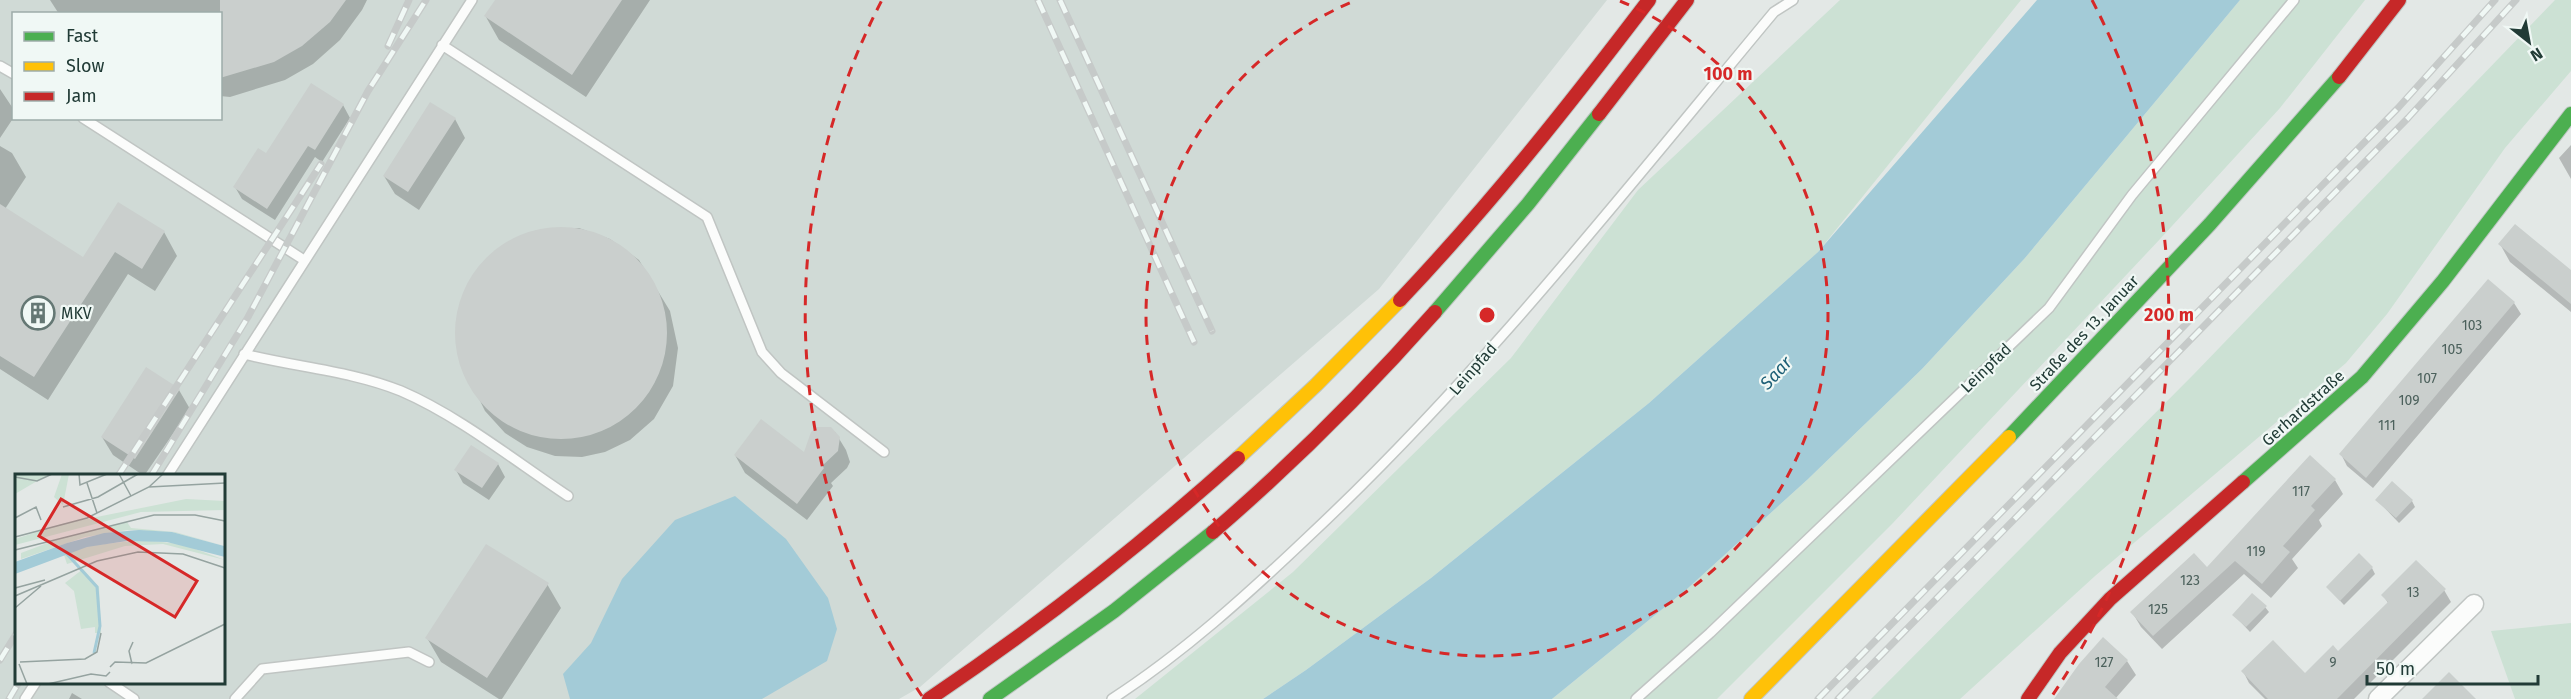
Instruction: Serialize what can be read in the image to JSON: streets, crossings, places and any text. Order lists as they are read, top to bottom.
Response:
{
  "streets": {
    "main road": ["Straße des 13. Januar", "Gerhardstraße"],
    "lane": ["Leinpfad"]
  },
  "water": ["Saar"],
  "places": {
    "building": ["MKV"]
  },
  "house_numbers": [
    "103",
    "105",
    "107",
    "109",
    "111",
    "117",
    "119",
    "123",
    "13",
    "125",
    "127",
    "9"
  ],
  "legend": ["Fast", "Slow", "Jam"],
  "scale_bar": "50 m",
  "north": "bottom right",
  "rings": ["100 m", "200 m"]
}
